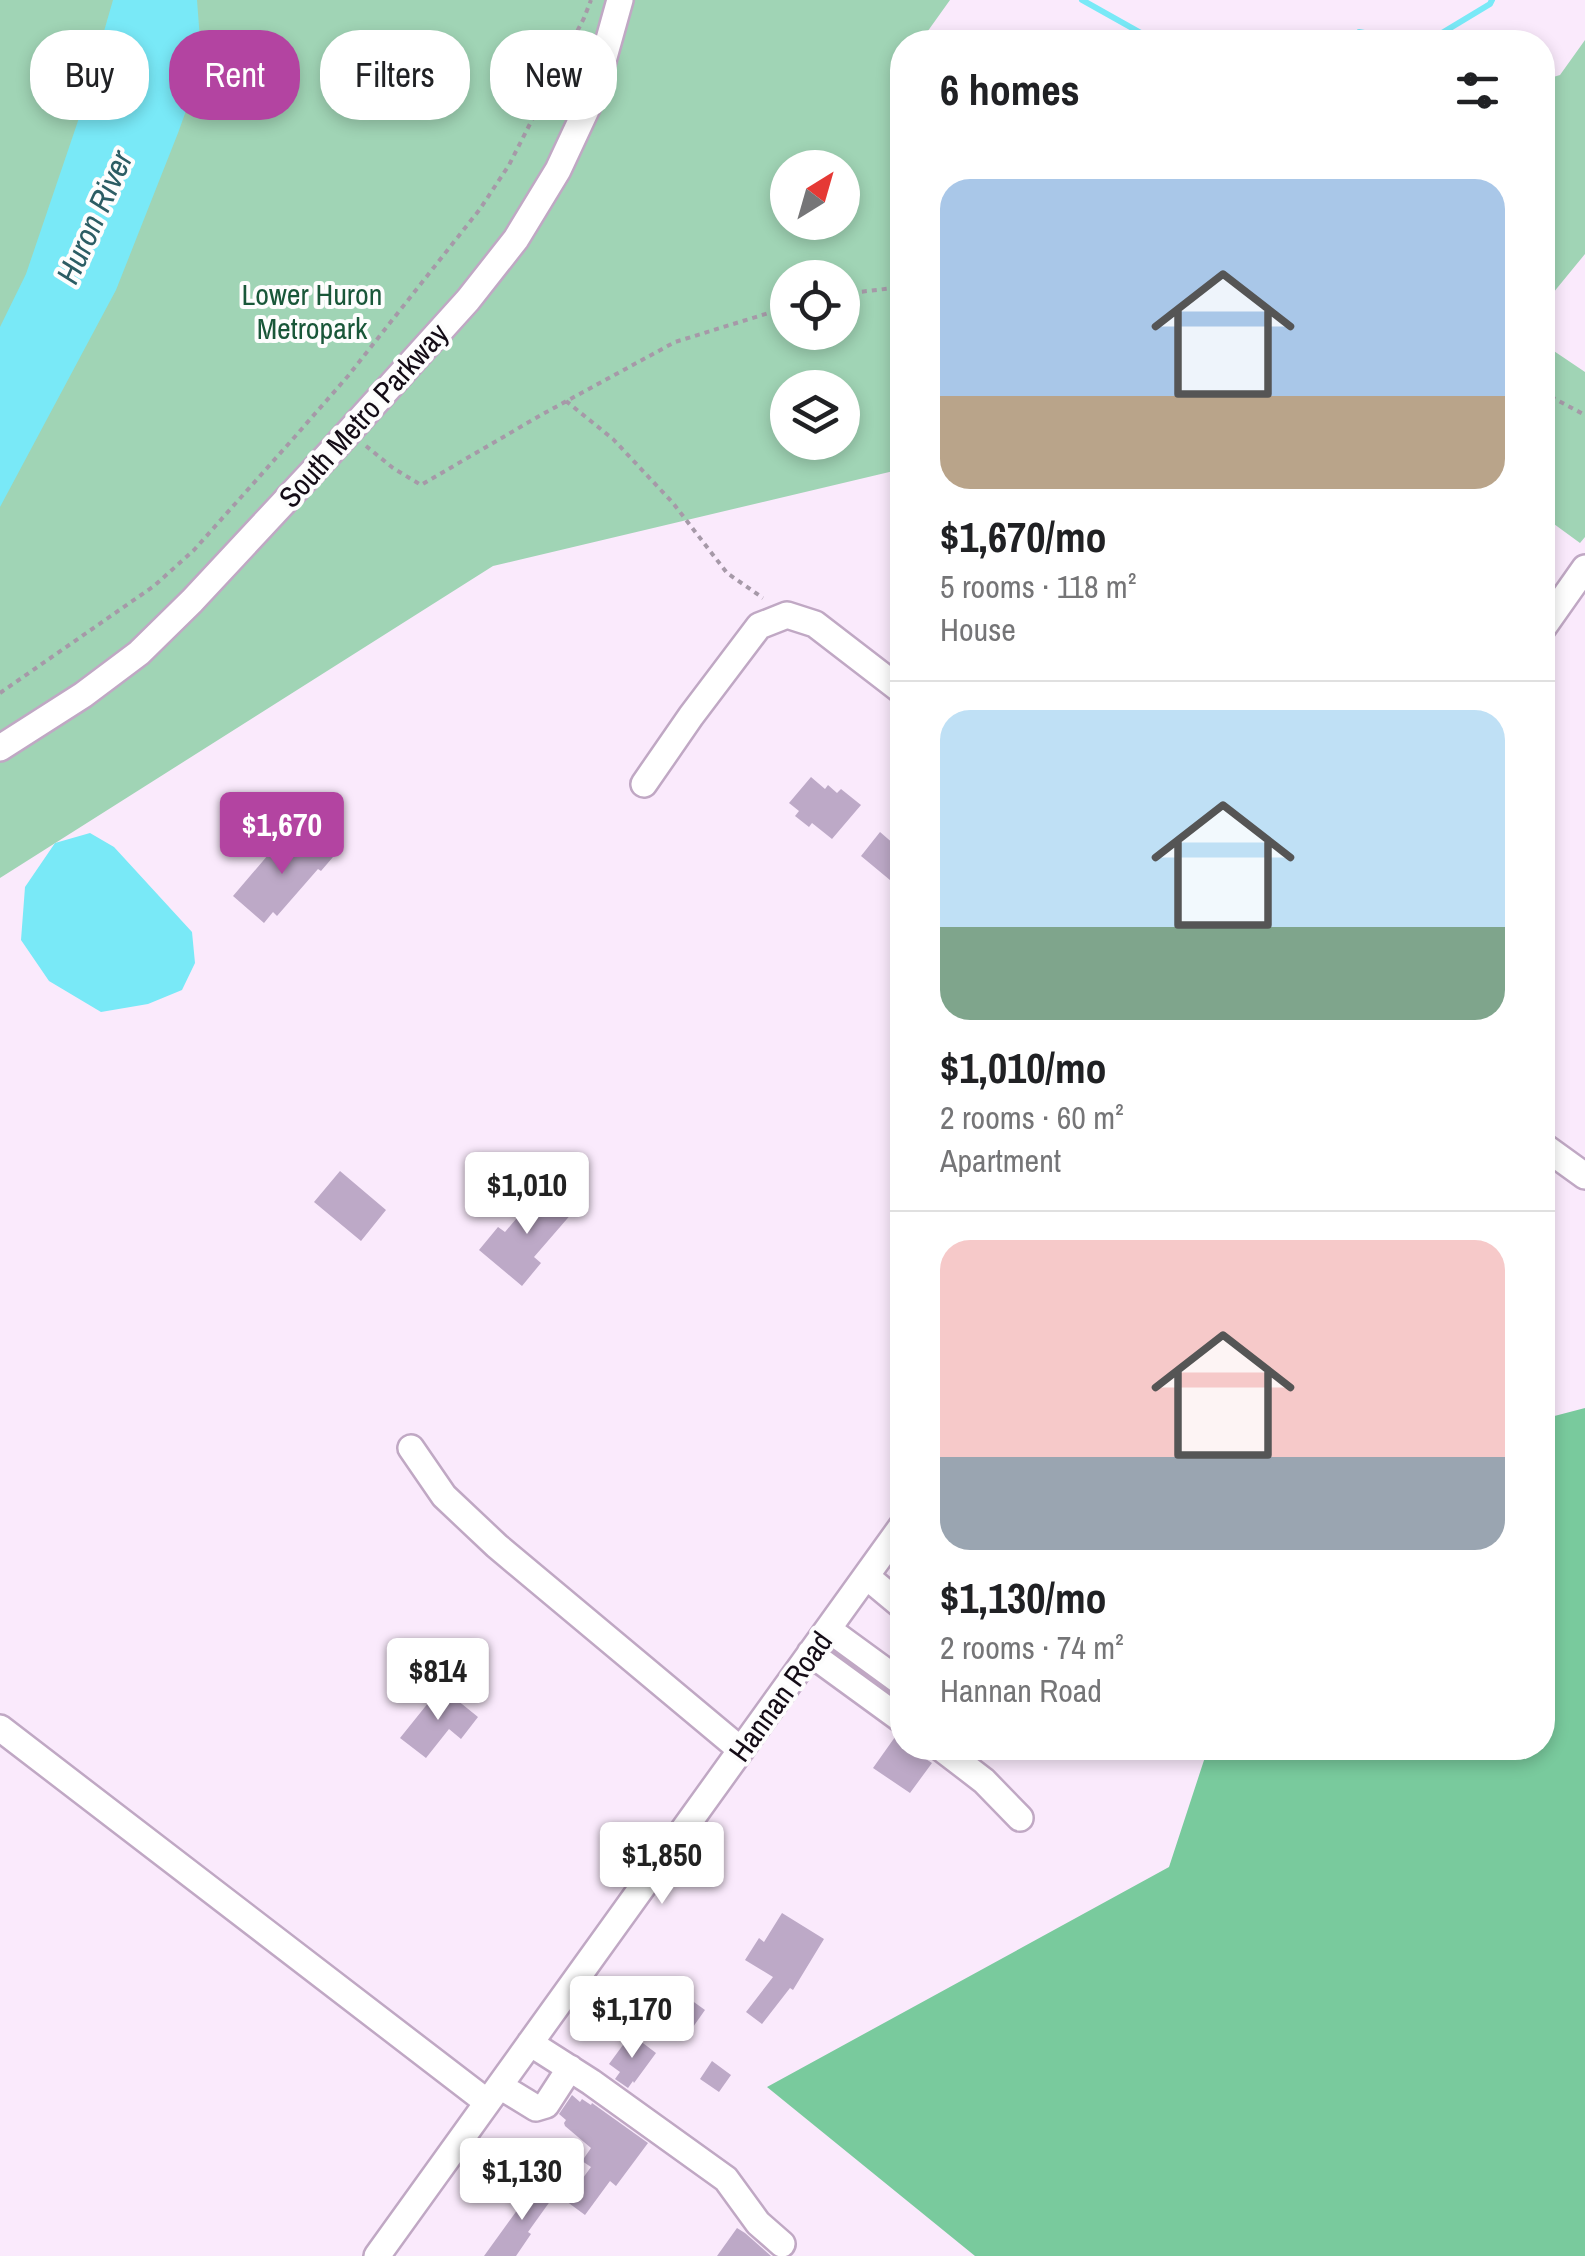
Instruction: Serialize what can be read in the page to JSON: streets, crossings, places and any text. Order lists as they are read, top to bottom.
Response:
{
  "streets": {
    "street": ["South Metro Parkway", "Hannan Road"]
  },
  "water": ["Huron River"],
  "parks": ["Lower Huron Metropark"],
  "north": "top right",
  "page": {
    "chip": [
      "Buy",
      "Rent",
      "Filters",
      "New"
    ],
    "heading": "6 homes",
    "list": [
      {
        "name": "$1,670/mo",
        "note": "5 rooms · 118 m² · House"
      },
      {
        "name": "$1,010/mo",
        "note": "2 rooms · 60 m² · Apartment"
      },
      {
        "name": "$1,130/mo",
        "note": "2 rooms · 74 m² · Hannan Road"
      }
    ],
    "price": [
      "$1,670",
      "$1,010",
      "$814",
      "$1,850",
      "$1,170",
      "$1,130"
    ]
  }
}
